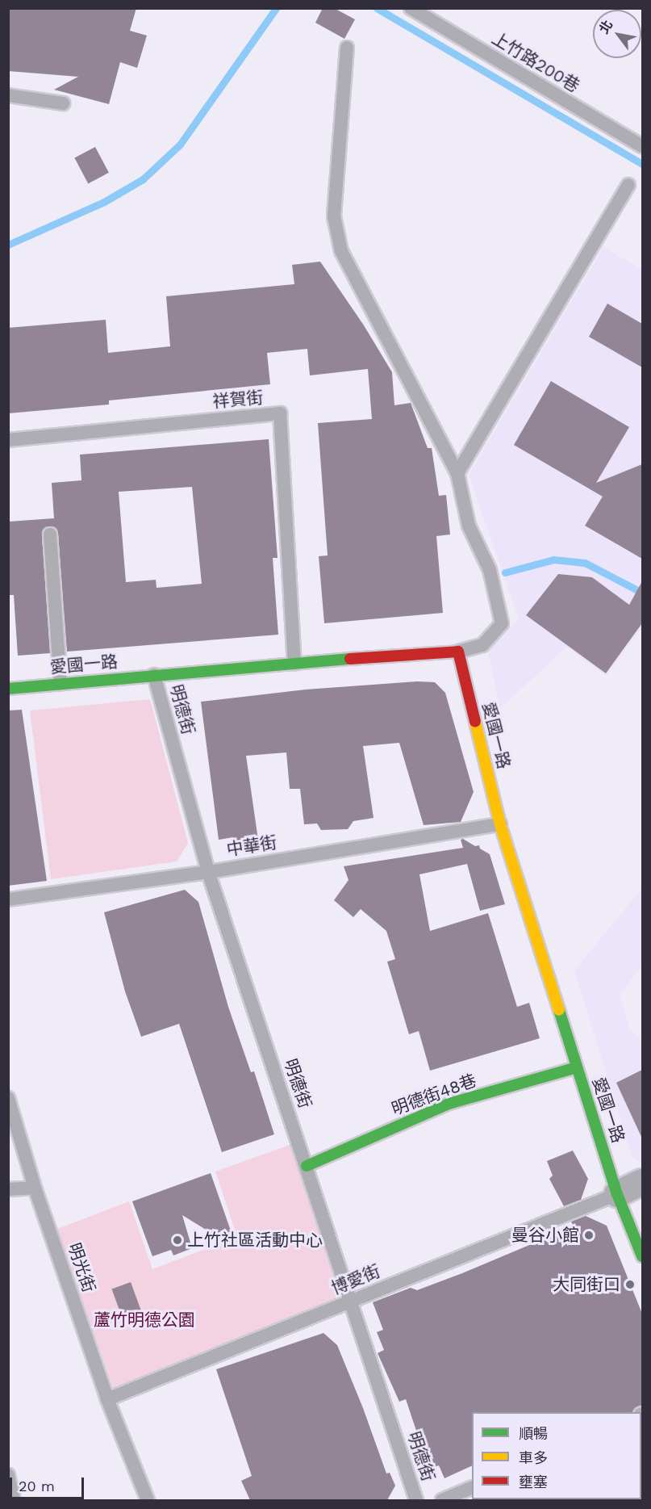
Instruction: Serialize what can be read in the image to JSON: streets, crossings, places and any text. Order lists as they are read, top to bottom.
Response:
{
  "streets": {
    "street": ["愛國一路", "明德街48巷"],
    "lane": [
      "上竹路200巷",
      "祥賀街",
      "明德街",
      "中華街",
      "明光街",
      "博愛街"
    ]
  },
  "crossings": [
    ["祥賀街", "愛國一路"],
    ["愛國一路", "明德街"],
    ["愛國一路", "中華街"],
    ["愛國一路", "明德街48巷"],
    ["愛國一路", "博愛街"],
    ["明德街", "中華街"],
    ["明德街", "明德街48巷"],
    ["明德街", "博愛街"],
    ["明光街", "博愛街"]
  ],
  "parks": ["蘆竹明德公園"],
  "places": ["曼谷小館", "上竹社區活動中心", "大同街口"],
  "legend": ["順暢", "車多", "壅塞"],
  "scale_bar": "20 m",
  "north": "top left"
}
